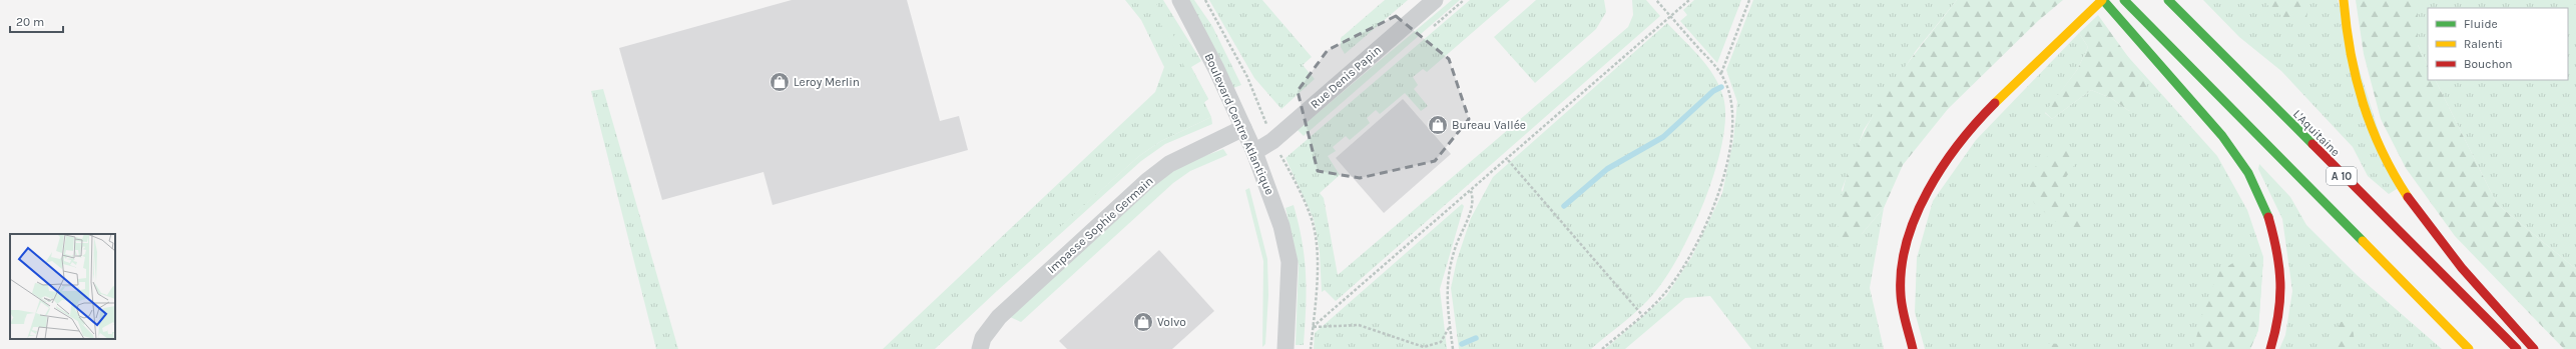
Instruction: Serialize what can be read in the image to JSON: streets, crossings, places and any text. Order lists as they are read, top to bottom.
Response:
{
  "streets": {
    "highway": ["L'Aquitaine", "A 10"],
    "street": ["Rue Denis Papin", "Boulevard Centre Atlantique", "Impasse Sophie Germain"]
  },
  "crossings": [
    ["Rue Denis Papin", "Boulevard Centre Atlantique"],
    ["Boulevard Centre Atlantique", "Impasse Sophie Germain"]
  ],
  "places": {
    "shop": ["Leroy Merlin", "Bureau Vallée", "Volvo"]
  },
  "legend": ["Fluide", "Ralenti", "Bouchon"],
  "scale_bar": "20 m"
}
